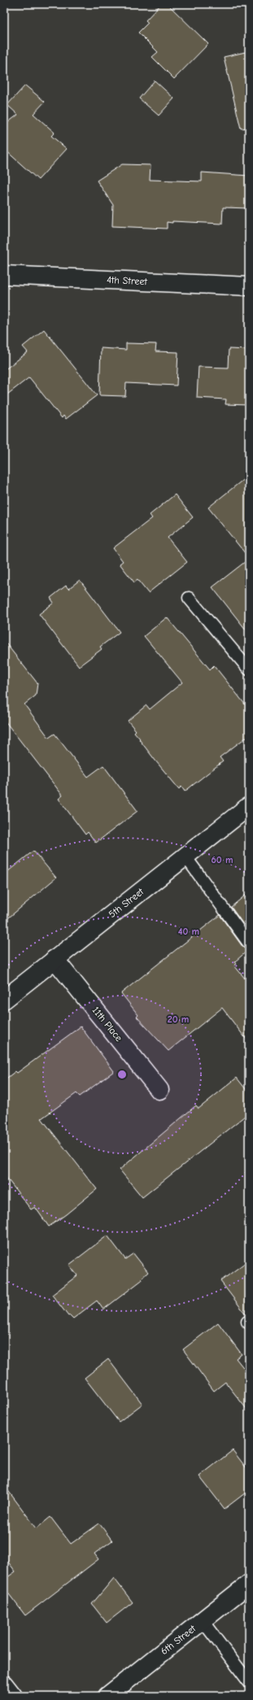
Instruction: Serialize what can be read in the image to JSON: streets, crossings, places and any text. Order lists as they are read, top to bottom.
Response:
{
  "streets": {
    "street": [
      "4th Street",
      "5th Street",
      "11th Place",
      "6th Street"
    ]
  },
  "crossings": [
    ["5th Street", "11th Place"]
  ],
  "rings": ["60 m", "40 m", "20 m"]
}
